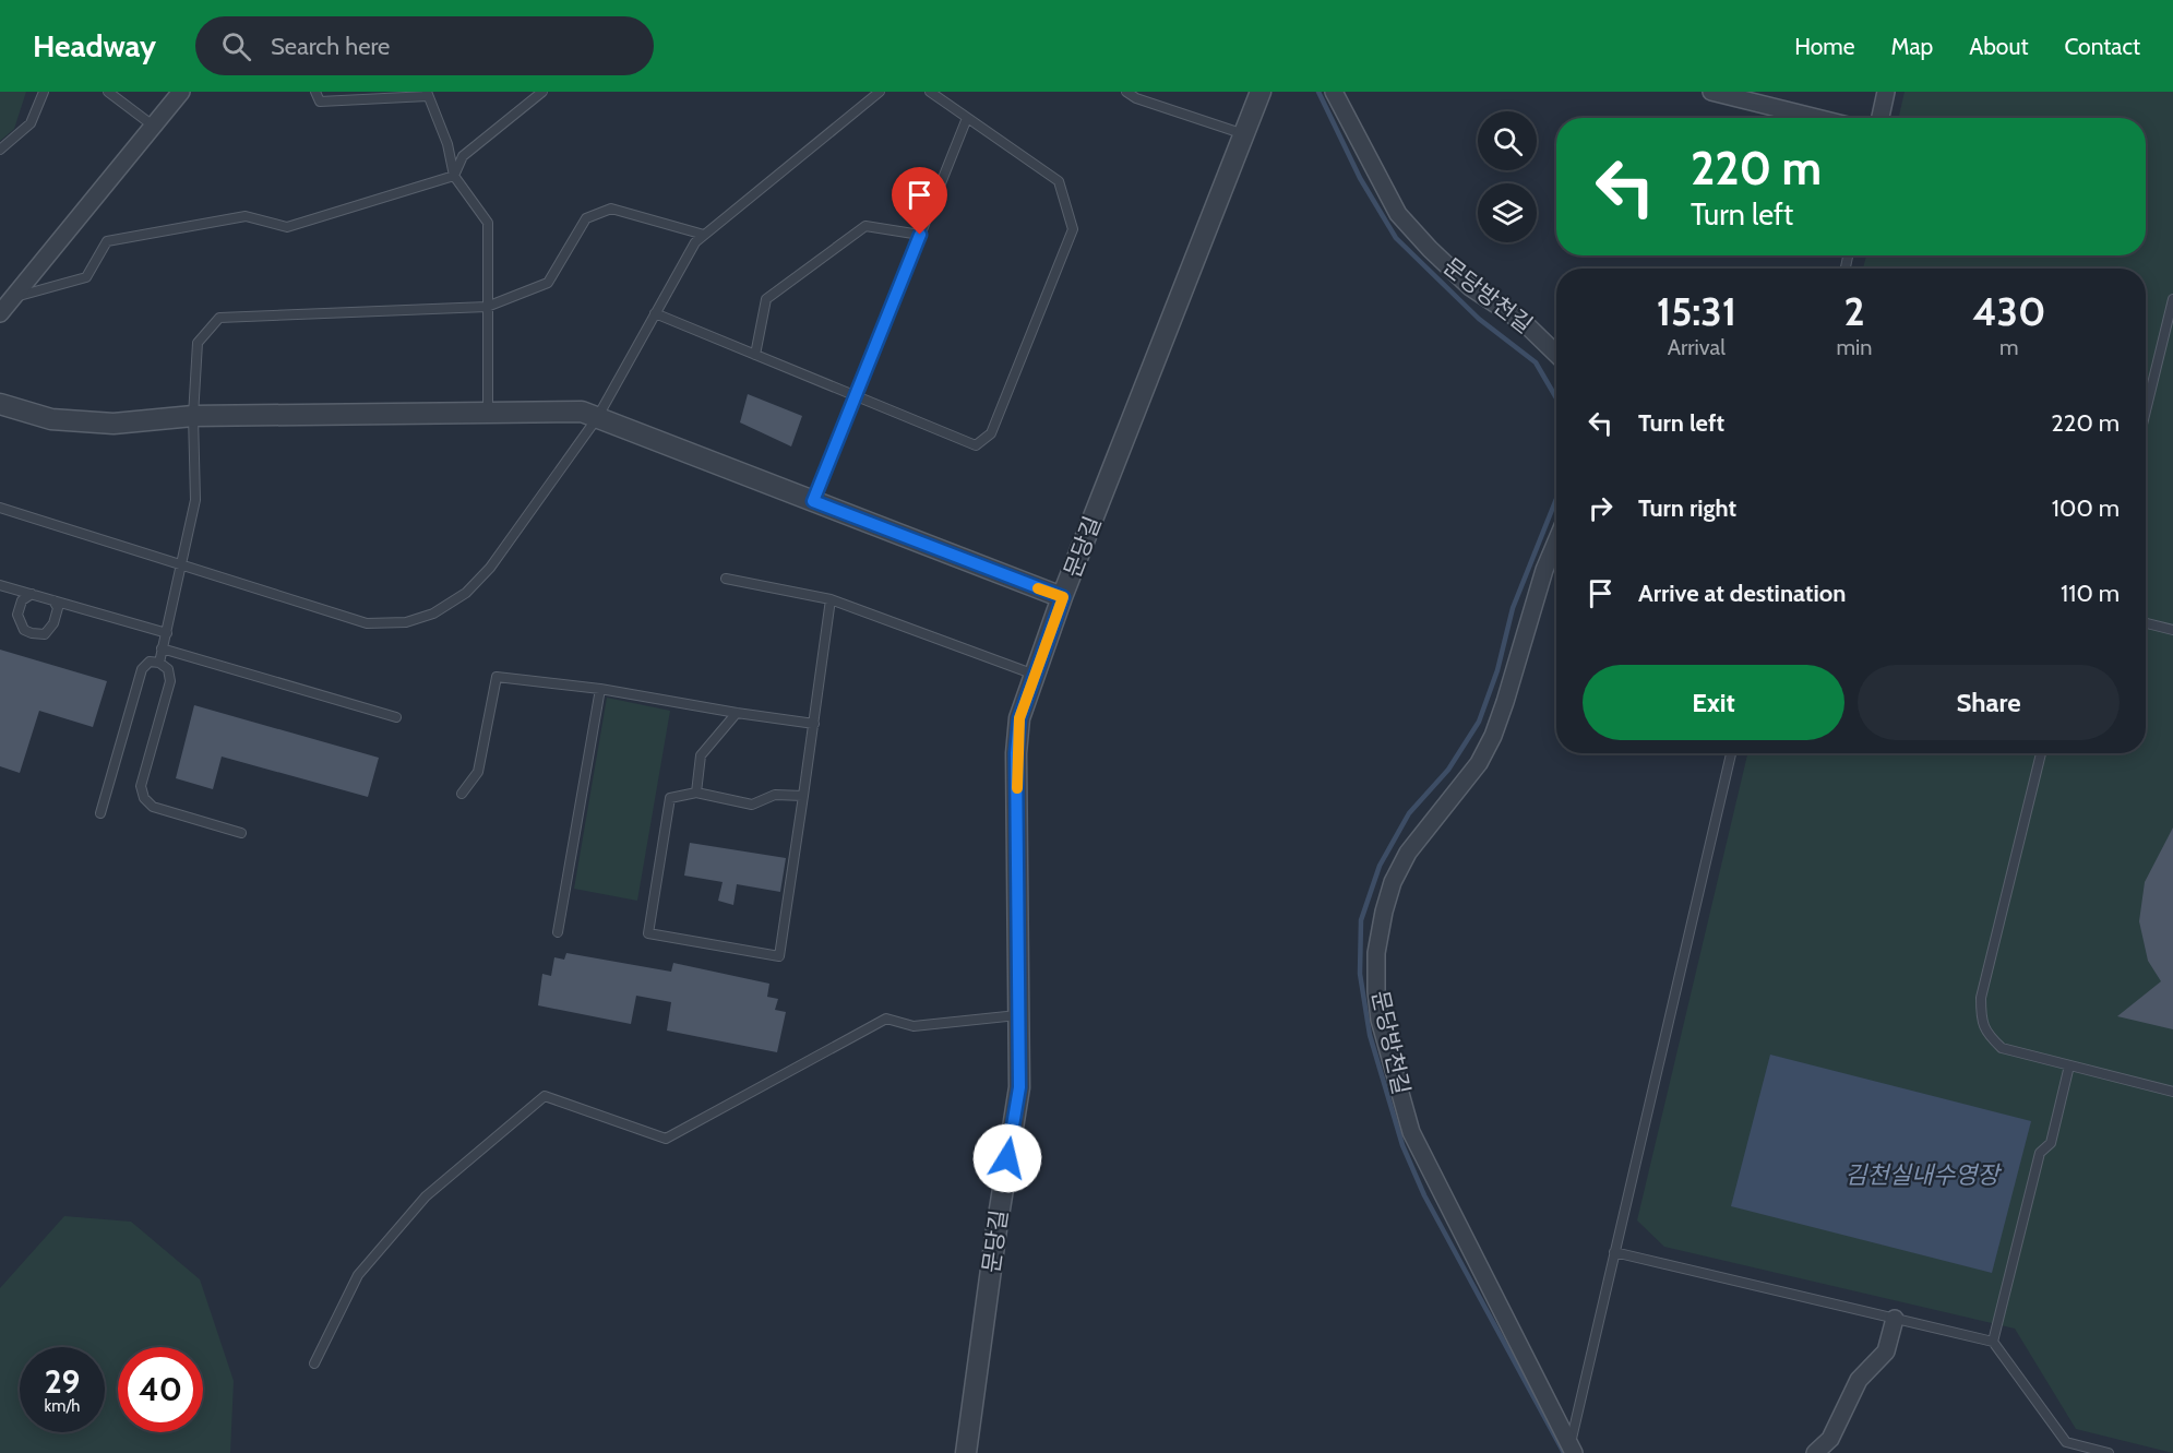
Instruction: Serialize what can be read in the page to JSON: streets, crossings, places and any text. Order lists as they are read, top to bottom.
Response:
{
  "streets": {
    "street": ["문당방천길", "문당길"]
  },
  "water": ["김천실내수영장"],
  "page": {
    "header": "Headway",
    "search": "Search here",
    "nav": [
      "Home",
      "Map",
      "About",
      "Contact"
    ],
    "turn": ["220 m", "Turn left"],
    "eta": [
      "15:31",
      "Arrival",
      "2",
      "min",
      "430",
      "m"
    ],
    "list": [
      {
        "name": "Turn left",
        "value": "220 m"
      },
      {
        "name": "Turn right",
        "value": "100 m"
      },
      {
        "name": "Arrive at destination",
        "value": "110 m"
      }
    ],
    "buttons": ["Exit", "Share"],
    "speed": "29 km/h",
    "limit": "40"
  }
}
